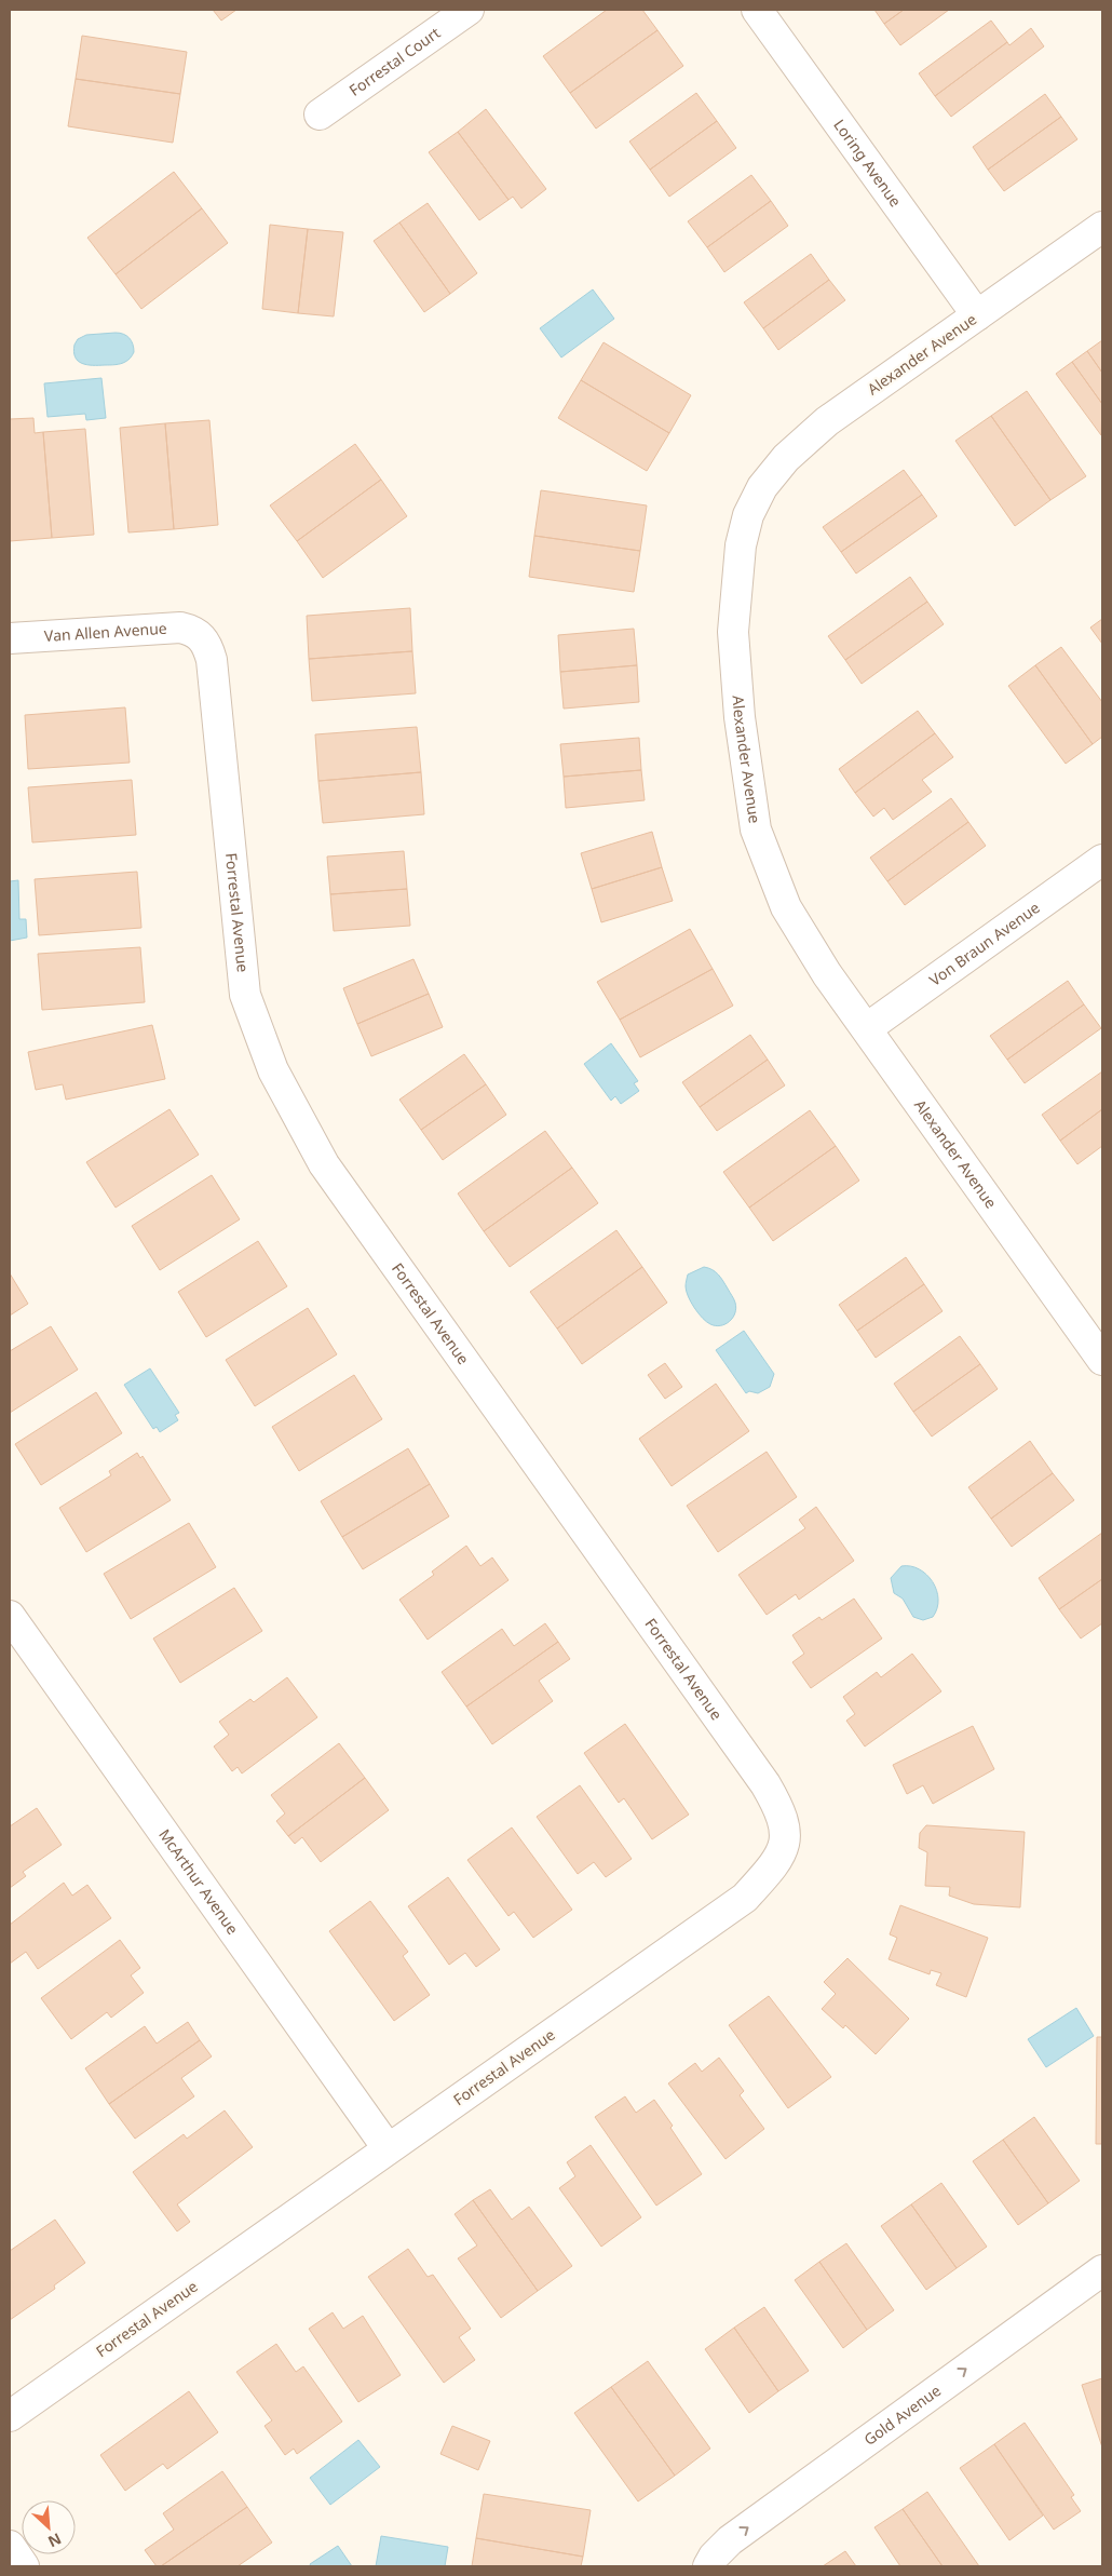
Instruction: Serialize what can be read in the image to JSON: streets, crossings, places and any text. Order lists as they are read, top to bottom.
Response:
{
  "streets": {
    "street": [
      "Forrestal Court",
      "Loring Avenue",
      "Alexander Avenue",
      "Van Allen Avenue",
      "Forrestal Avenue",
      "Von Braun Avenue",
      "McArthur Avenue",
      "Gold Avenue"
    ]
  },
  "crossings": [
    ["Loring Avenue", "Alexander Avenue"],
    ["Alexander Avenue", "Von Braun Avenue"],
    ["Van Allen Avenue", "Forrestal Avenue"],
    ["Forrestal Avenue", "McArthur Avenue"]
  ],
  "one_way": ["Gold Avenue"],
  "north": "bottom right"
}
